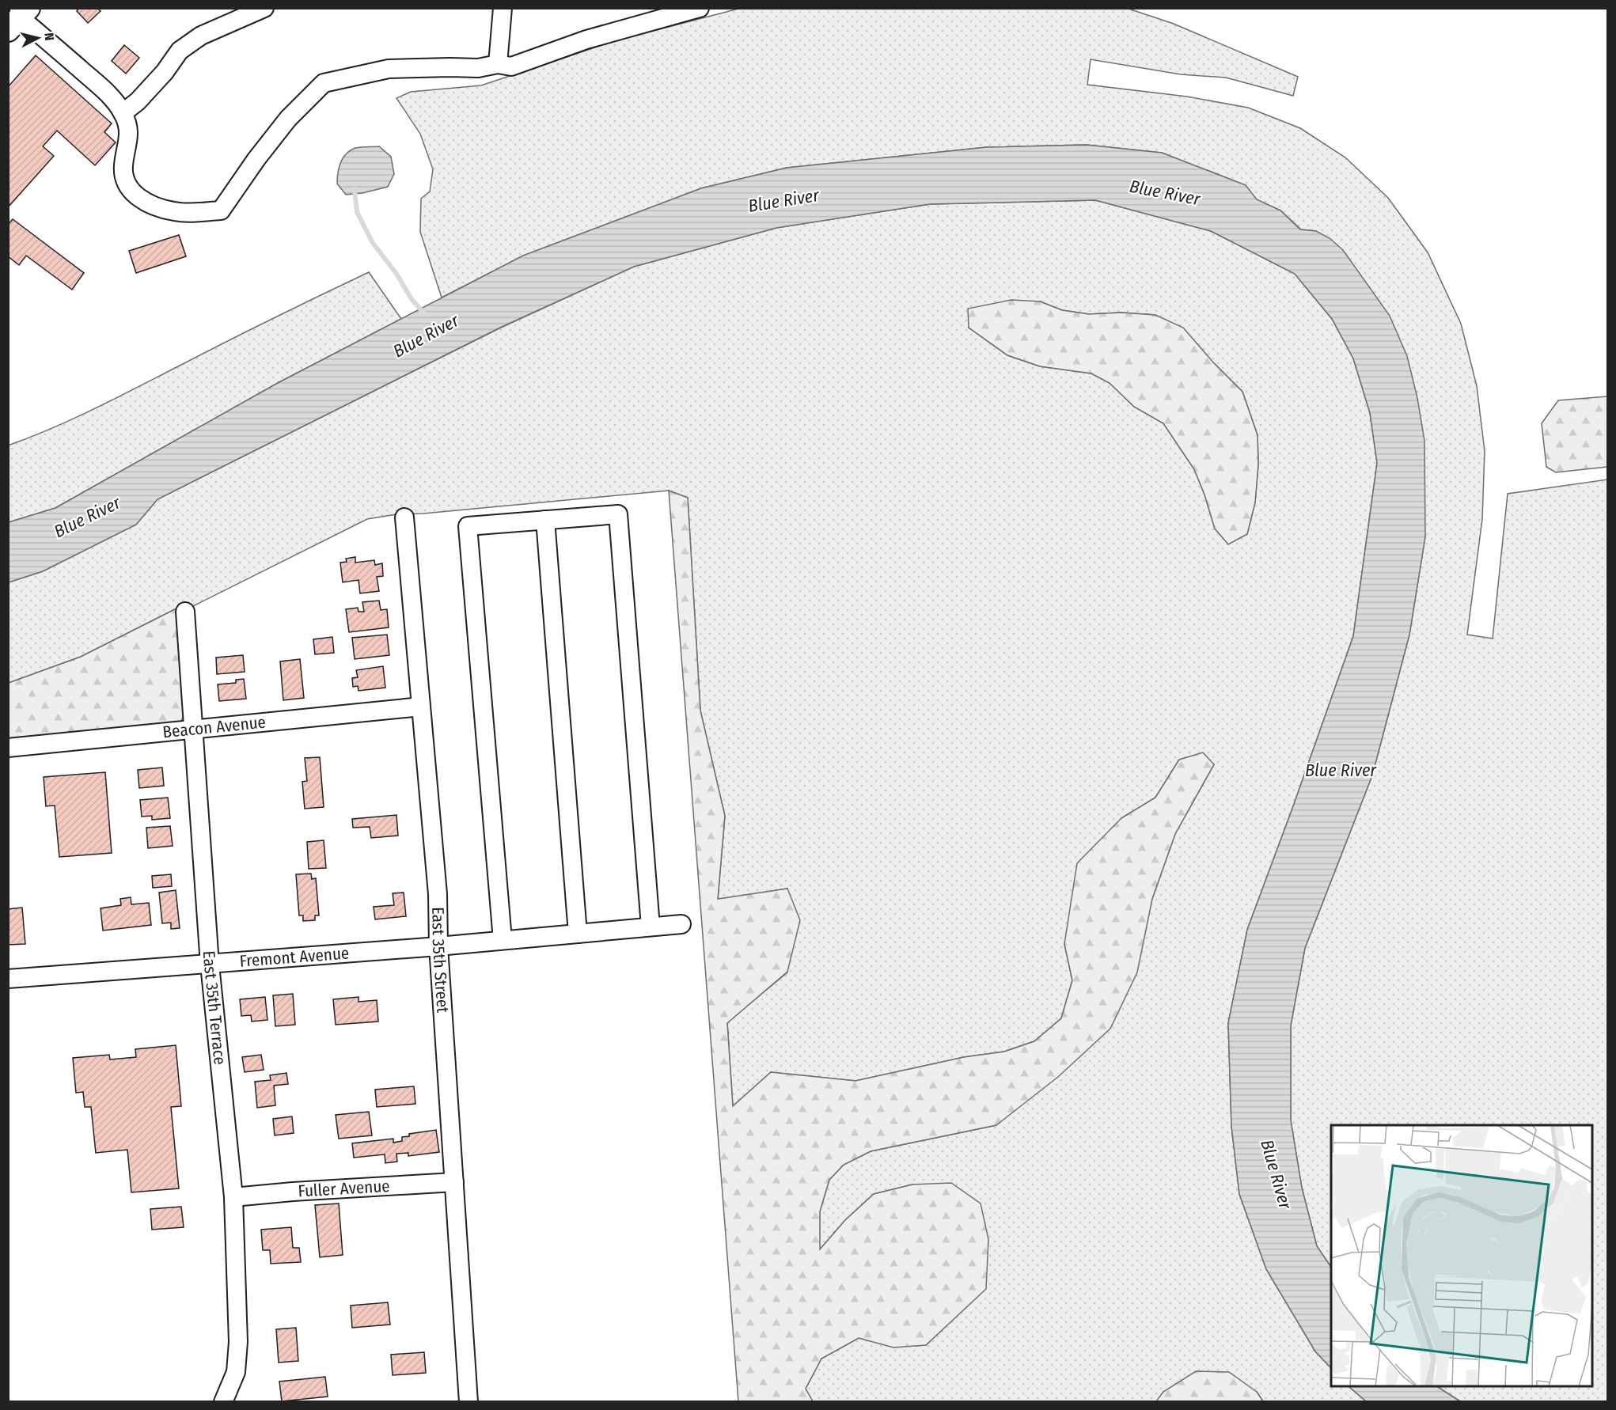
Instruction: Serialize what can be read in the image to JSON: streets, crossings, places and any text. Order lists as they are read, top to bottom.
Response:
{
  "streets": {
    "street": [
      "Beacon Avenue",
      "Fremont Avenue",
      "East 35th Street",
      "East 35th Terrace",
      "Fuller Avenue"
    ]
  },
  "crossings": [
    ["Beacon Avenue", "East 35th Street"],
    ["Beacon Avenue", "East 35th Terrace"],
    ["Fremont Avenue", "East 35th Street"],
    ["Fremont Avenue", "East 35th Terrace"],
    ["East 35th Street", "Fuller Avenue"],
    ["East 35th Terrace", "Fuller Avenue"]
  ],
  "water": ["Blue River"],
  "north": "right"
}
